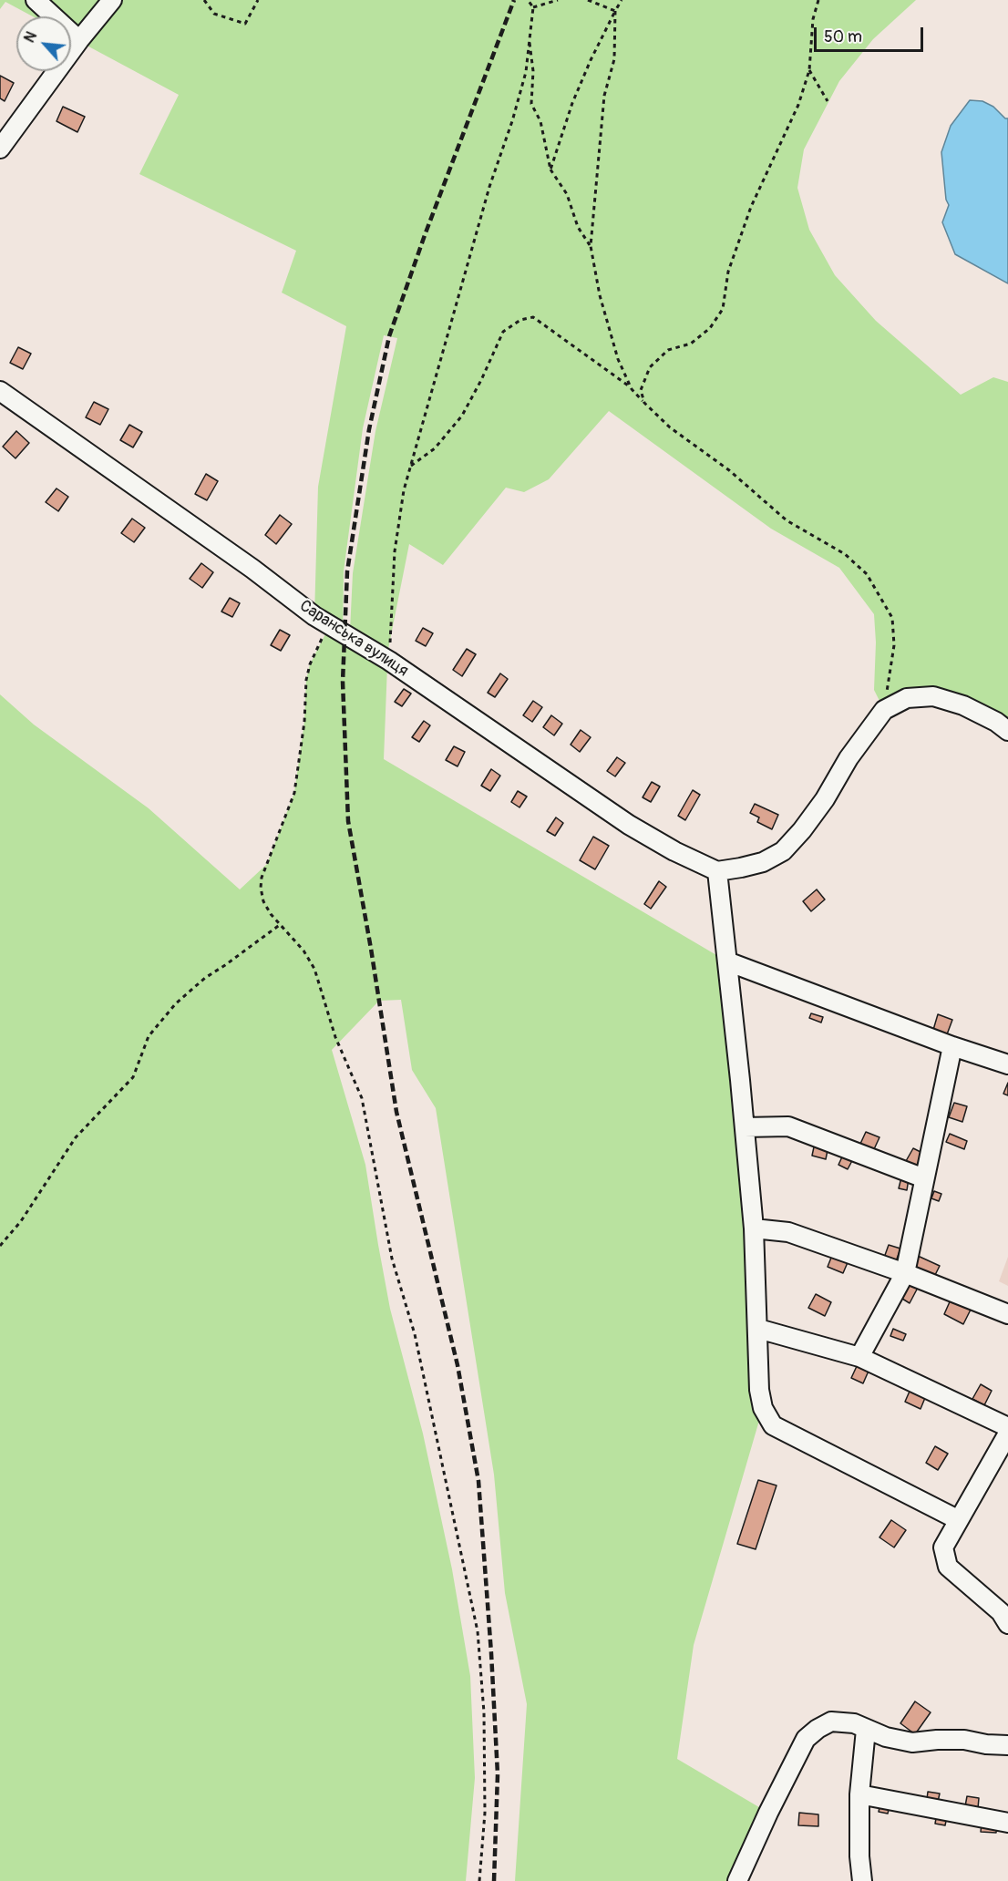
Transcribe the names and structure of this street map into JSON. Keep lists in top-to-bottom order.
{
  "streets": {
    "street": ["Саранська вулиця"]
  },
  "scale_bar": "50 m",
  "north": "top left"
}
